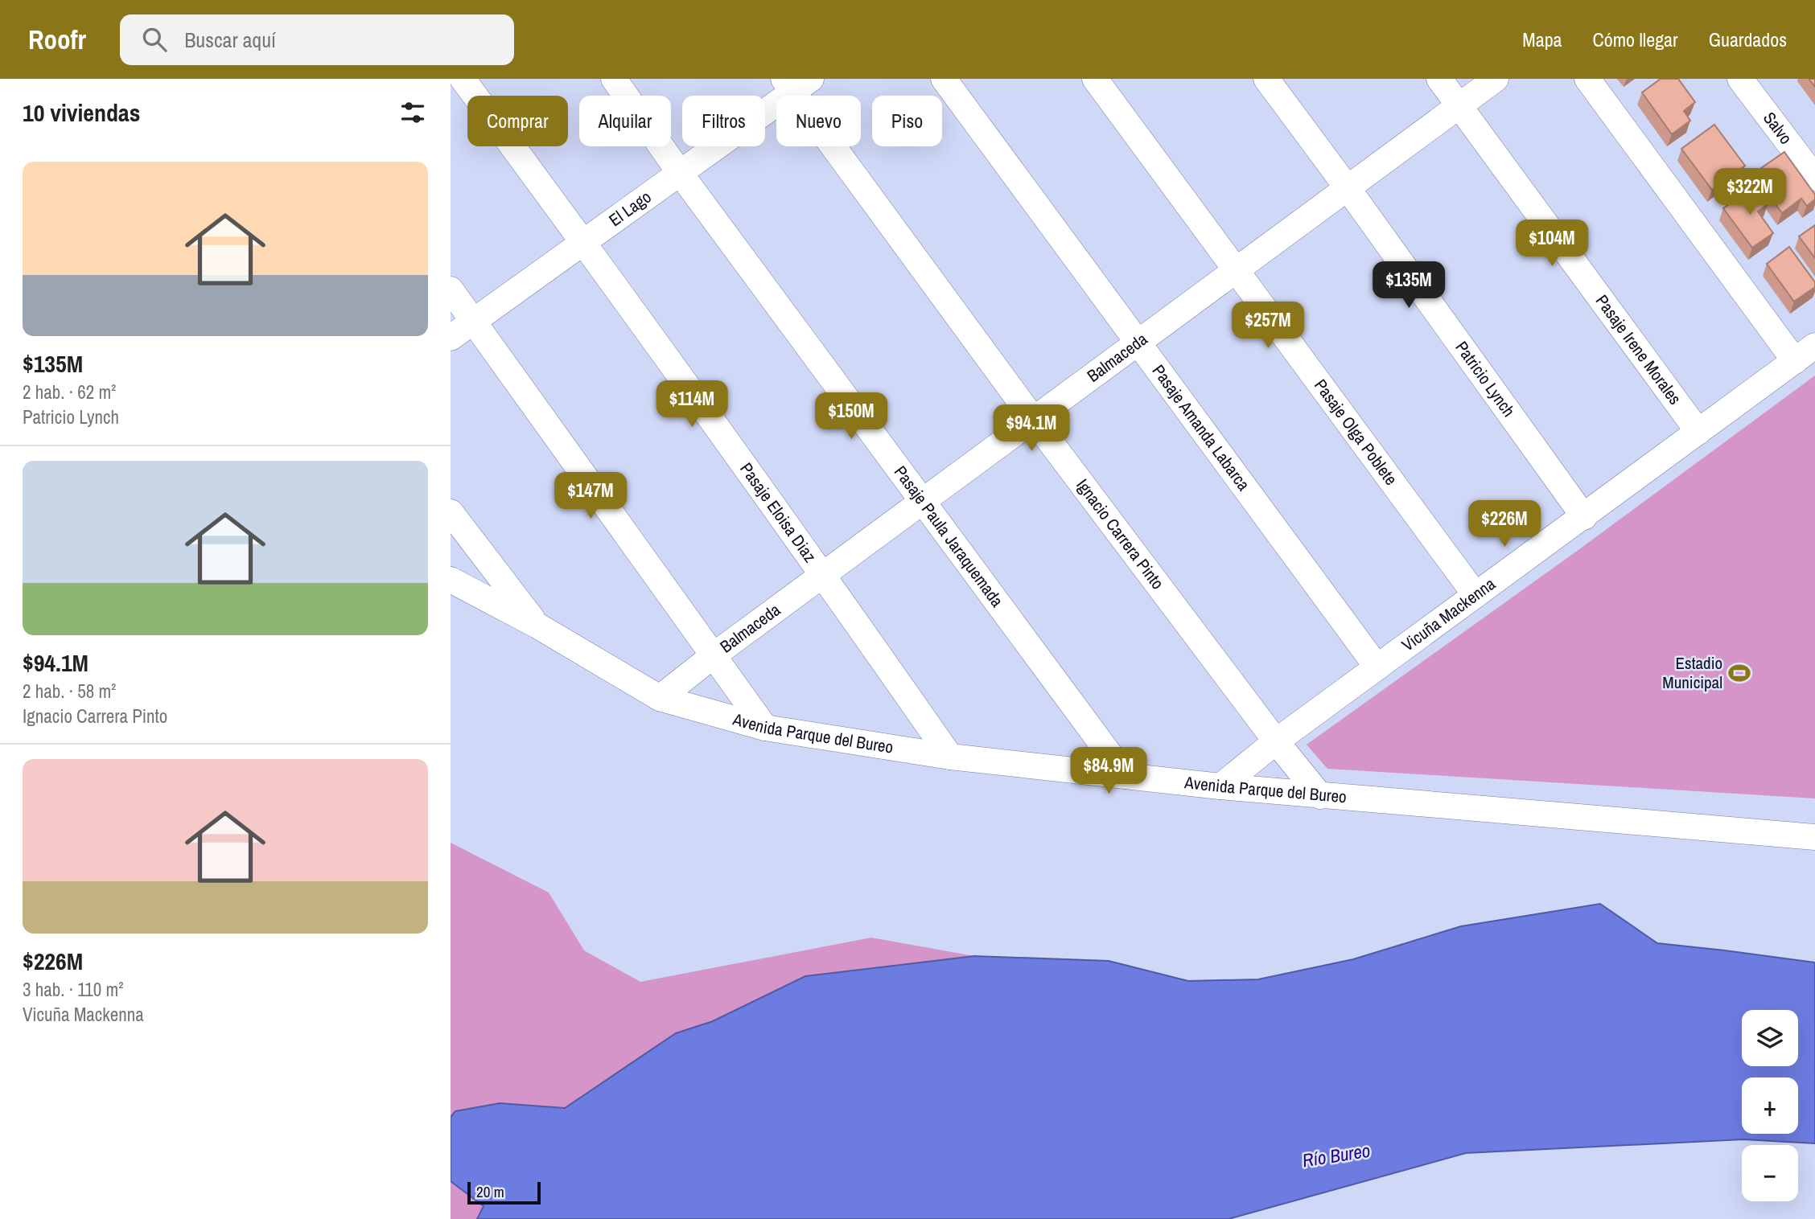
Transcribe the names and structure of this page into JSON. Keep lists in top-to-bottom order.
{
  "streets": {
    "street": [
      "Salvo",
      "El Lago",
      "Pasaje Irene Morales",
      "Balmaceda",
      "Patricio Lynch",
      "Pasaje Amanda Labarca",
      "Pasaje Olga Poblete",
      "Pasaje Eloisa Diaz",
      "Ignacio Carrera Pinto",
      "Pasaje Paula Jaraquemada",
      "Vicuña Mackenna",
      "Avenida Parque del Bureo"
    ]
  },
  "crossings": [
    ["El Lago", "Pasaje Eloisa Diaz"],
    ["El Lago", "Ignacio Carrera Pinto"],
    ["El Lago", "Pasaje Paula Jaraquemada"],
    ["Pasaje Irene Morales", "Balmaceda"],
    ["Pasaje Irene Morales", "Vicuña Mackenna"],
    ["Balmaceda", "Patricio Lynch"],
    ["Balmaceda", "Pasaje Amanda Labarca"],
    ["Balmaceda", "Pasaje Olga Poblete"],
    ["Balmaceda", "Pasaje Eloisa Diaz"],
    ["Balmaceda", "Ignacio Carrera Pinto"],
    ["Balmaceda", "Pasaje Paula Jaraquemada"],
    ["Balmaceda", "Avenida Parque del Bureo"],
    ["Patricio Lynch", "Vicuña Mackenna"],
    ["Pasaje Amanda Labarca", "Vicuña Mackenna"],
    ["Pasaje Olga Poblete", "Vicuña Mackenna"],
    ["Pasaje Eloisa Diaz", "Avenida Parque del Bureo"],
    ["Ignacio Carrera Pinto", "Vicuña Mackenna"],
    ["Ignacio Carrera Pinto", "Avenida Parque del Bureo"],
    ["Pasaje Paula Jaraquemada", "Avenida Parque del Bureo"],
    ["Vicuña Mackenna", "Avenida Parque del Bureo"]
  ],
  "water": ["Río Bureo"],
  "places": {
    "sports": ["Estadio Municipal"]
  },
  "scale_bar": "20 m",
  "page": {
    "header": "Roofr",
    "search": "Buscar aquí",
    "nav": ["Mapa", "Cómo llegar", "Guardados"],
    "heading": "10 viviendas",
    "chip": [
      "Comprar",
      "Alquilar",
      "Filtros",
      "Nuevo",
      "Piso"
    ],
    "list": [
      {
        "name": "$135M",
        "note": "2 hab. · 62 m² · Patricio Lynch"
      },
      {
        "name": "$94.1M",
        "note": "2 hab. · 58 m² · Ignacio Carrera Pinto"
      },
      {
        "name": "$226M",
        "note": "3 hab. · 110 m² · Vicuña Mackenna"
      }
    ],
    "price": [
      "$322M",
      "$104M",
      "$135M",
      "$257M",
      "$114M",
      "$150M",
      "$94.1M",
      "$147M",
      "$226M",
      "$84.9M"
    ],
    "map_buttons": ["+", "−"],
    "scale": "20 m"
  }
}
